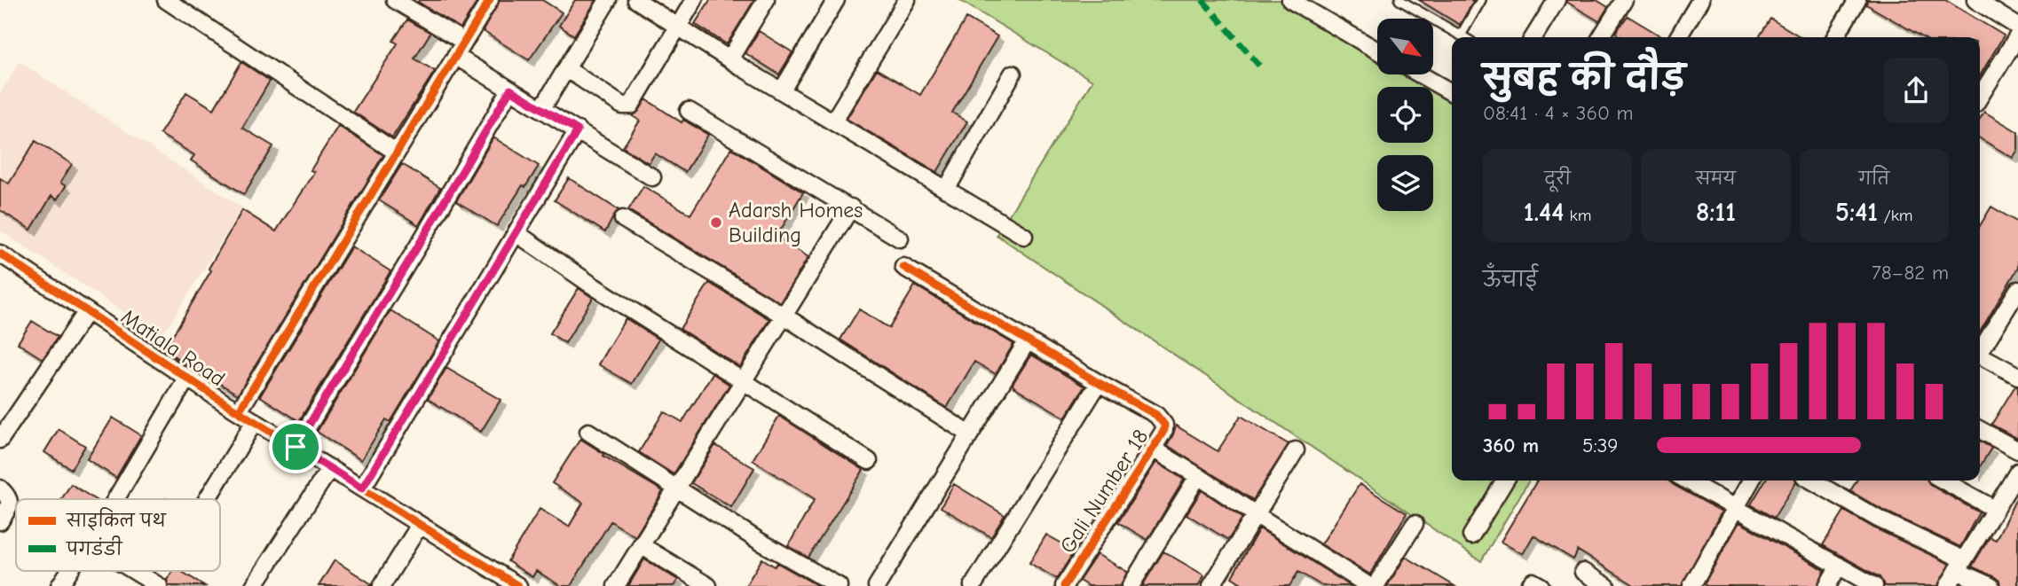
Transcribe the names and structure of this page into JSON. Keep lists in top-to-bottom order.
{
  "streets": {
    "street": ["Matiala Road", "Gali Number 18"]
  },
  "places": ["Adarsh Homes Building"],
  "legend": ["साइकिल पथ", "पगडंडी"],
  "north": "bottom right",
  "page": {
    "heading": ["सुबह की दौड़", "08:41 · 4 × 360 m"],
    "stats": [
      ["दूरी", "1.44 km"],
      ["समय", "8:11"],
      ["गति", "5:41 /km"]
    ],
    "chart": ["ऊँचाई", "78–82 m"],
    "list": [
      {
        "name": "360 m",
        "note": "5:39"
      }
    ]
  }
}
